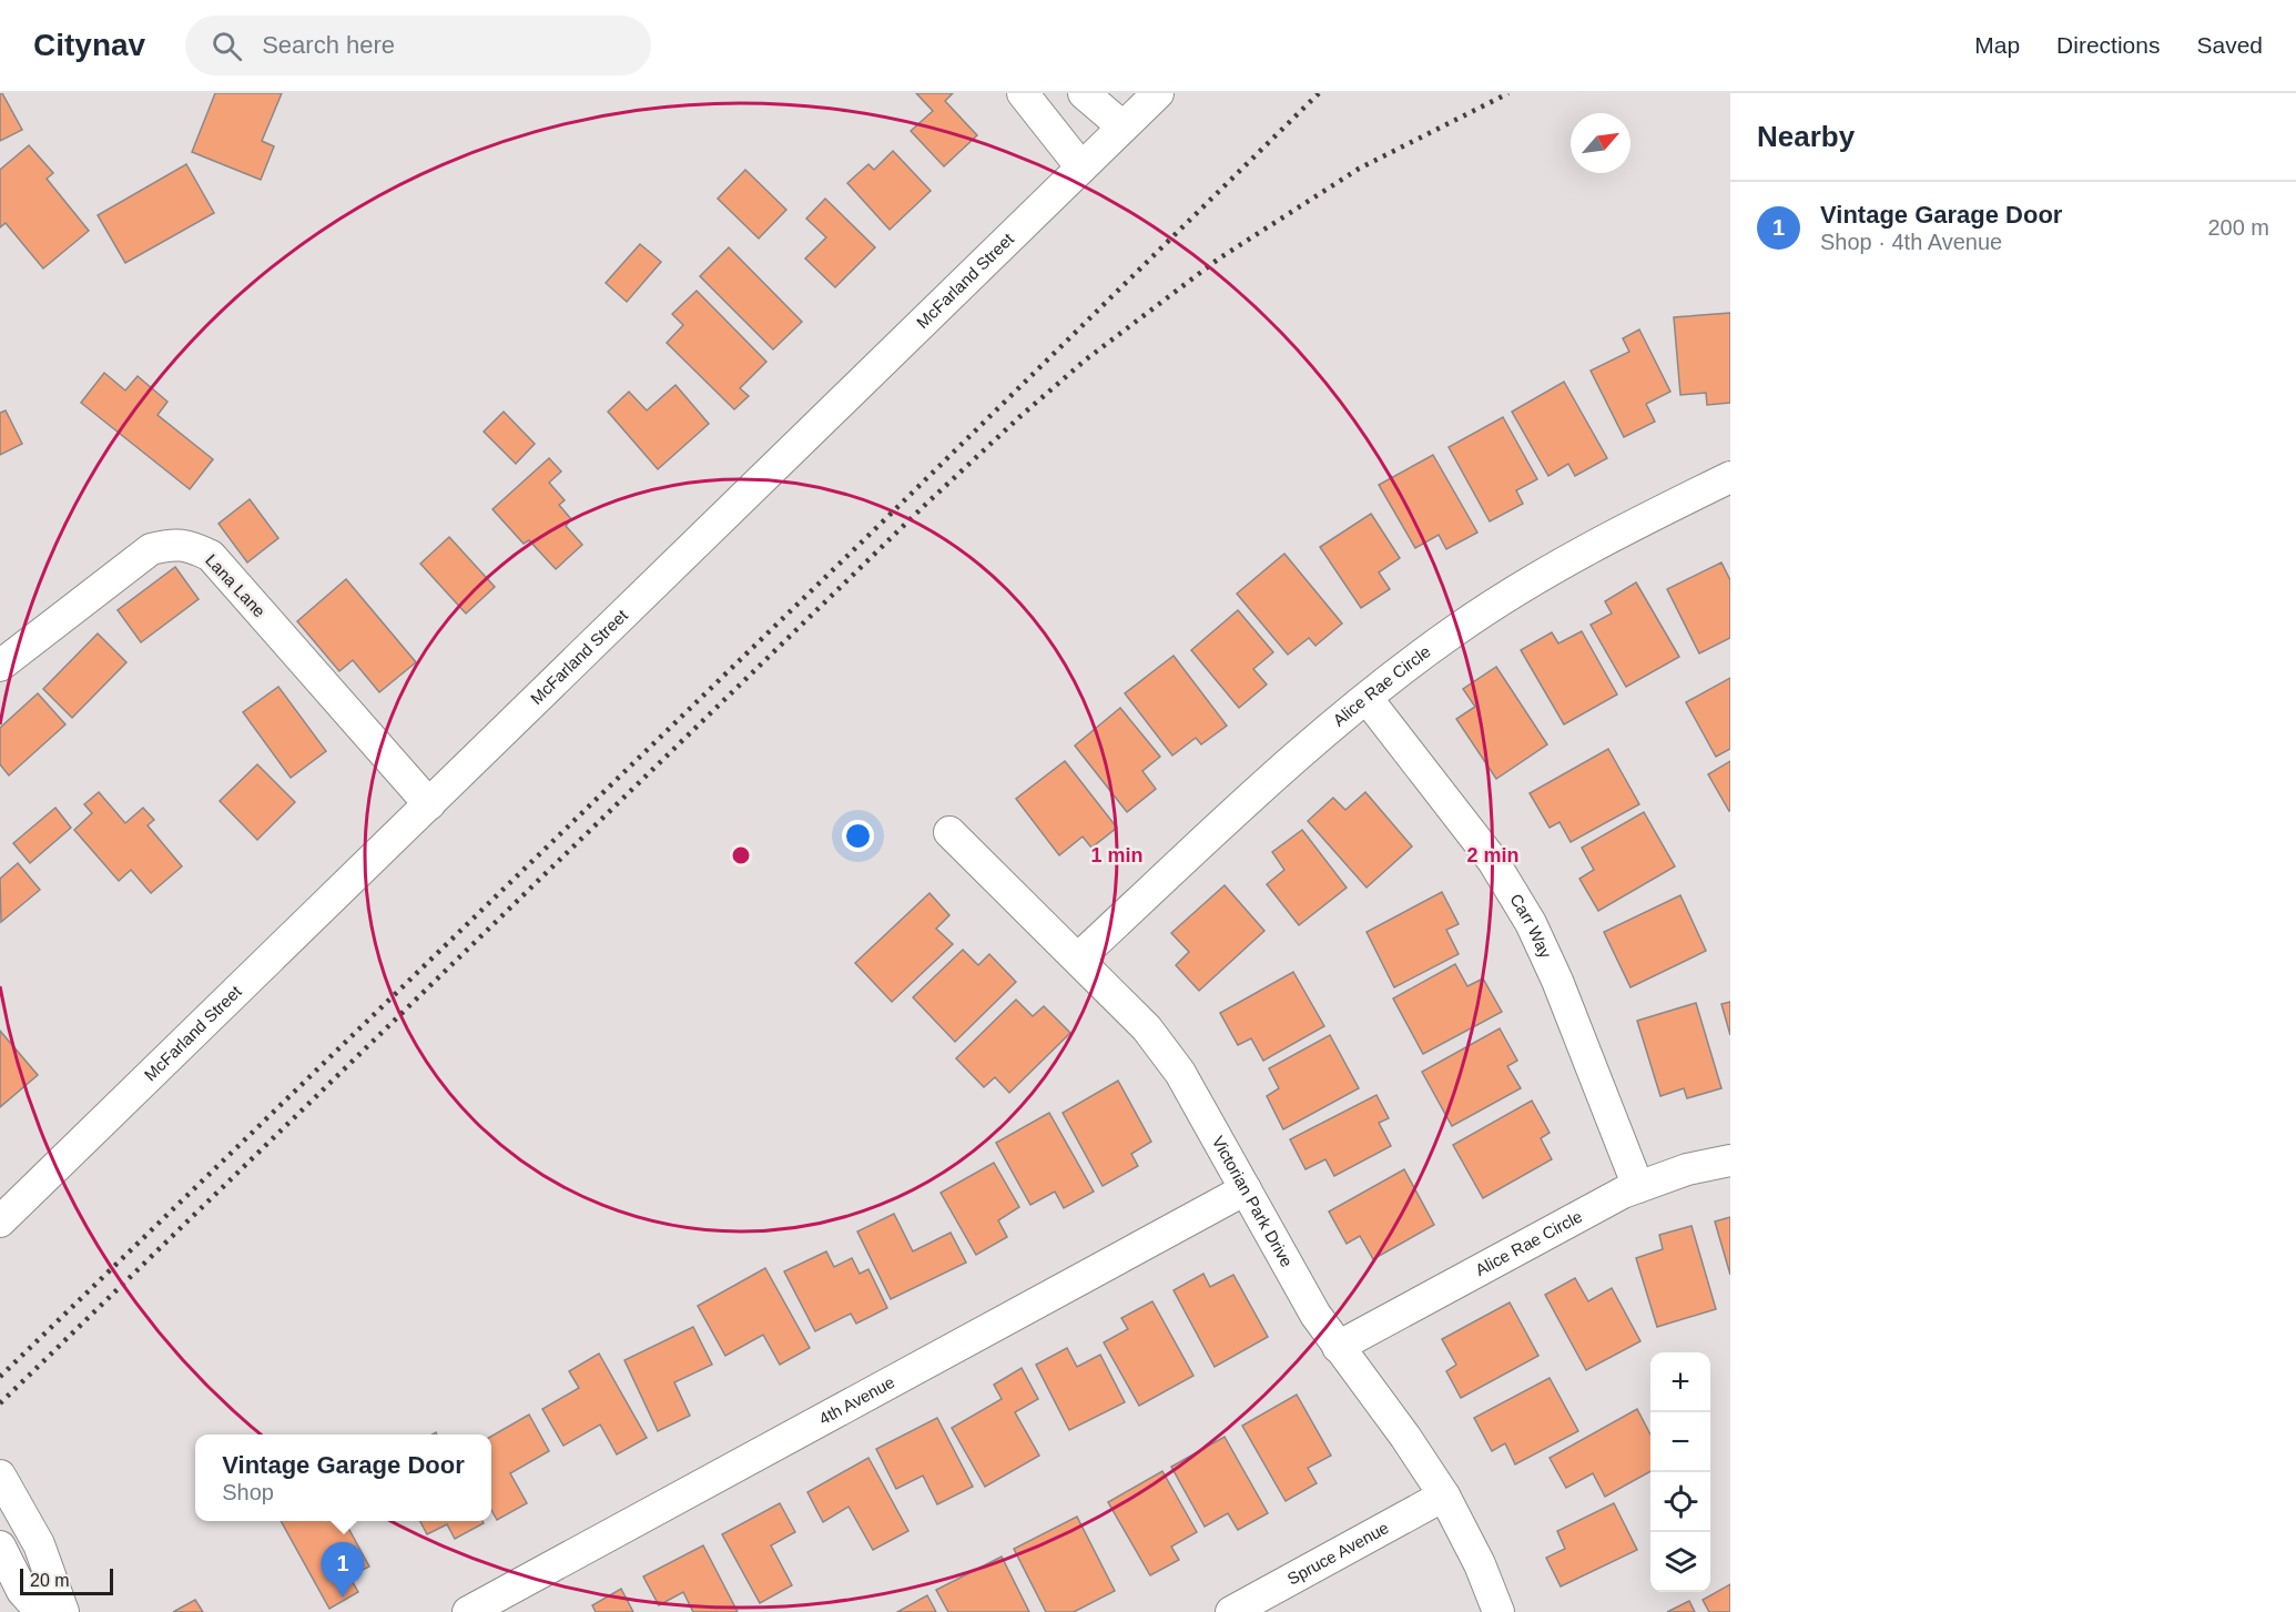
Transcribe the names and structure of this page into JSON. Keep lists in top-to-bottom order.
{
  "streets": {
    "street": [
      "McFarland Street",
      "Lana Lane",
      "Alice Rae Circle",
      "Carr Way",
      "Victorian Park Drive",
      "4th Avenue",
      "Spruce Avenue"
    ]
  },
  "crossings": [
    ["McFarland Street", "Lana Lane"],
    ["Alice Rae Circle", "Carr Way"],
    ["Alice Rae Circle", "Victorian Park Drive"],
    ["Victorian Park Drive", "4th Avenue"],
    ["Victorian Park Drive", "Spruce Avenue"]
  ],
  "scale_bar": "20 m",
  "north": "top right",
  "page": {
    "header": "Citynav",
    "search": "Search here",
    "nav": ["Map", "Directions", "Saved"],
    "heading": "Nearby",
    "list": [
      {
        "mark": "1",
        "name": "Vintage Garage Door",
        "note": "Shop · 4th Avenue",
        "value": "200 m"
      }
    ],
    "map_buttons": ["+", "−"],
    "popup": ["Vintage Garage Door", "Shop"],
    "pins": "1",
    "scale": "20 m"
  },
  "rings": ["1 min", "2 min"]
}
